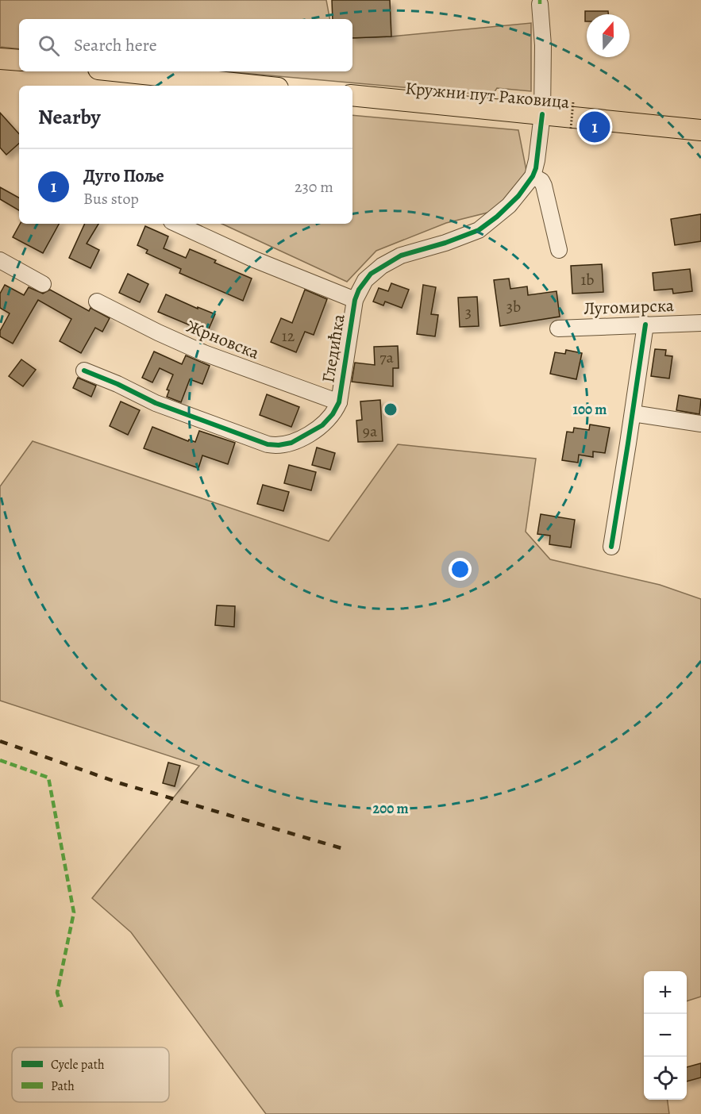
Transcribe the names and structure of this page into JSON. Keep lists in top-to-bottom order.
{
  "streets": {
    "main road": ["Кружни пут Раковица"],
    "street": ["Лугомирска", "Жрновска", "Гледићка"]
  },
  "crossings": [
    ["Кружни пут Раковица", "Гледићка"],
    ["Жрновска", "Гледићка"]
  ],
  "house_numbers": [
    "1b",
    "3b",
    "3",
    "12",
    "7a",
    "9a"
  ],
  "legend": ["Cycle path", "Path"],
  "north": "top",
  "page": {
    "search": "Search here",
    "heading": "Nearby",
    "pins": "1",
    "list": [
      {
        "mark": "1",
        "name": "Дуго Поље",
        "note": "Bus stop",
        "value": "230 m"
      }
    ],
    "map_buttons": ["+", "−"]
  },
  "rings": ["100 m", "200 m"]
}
